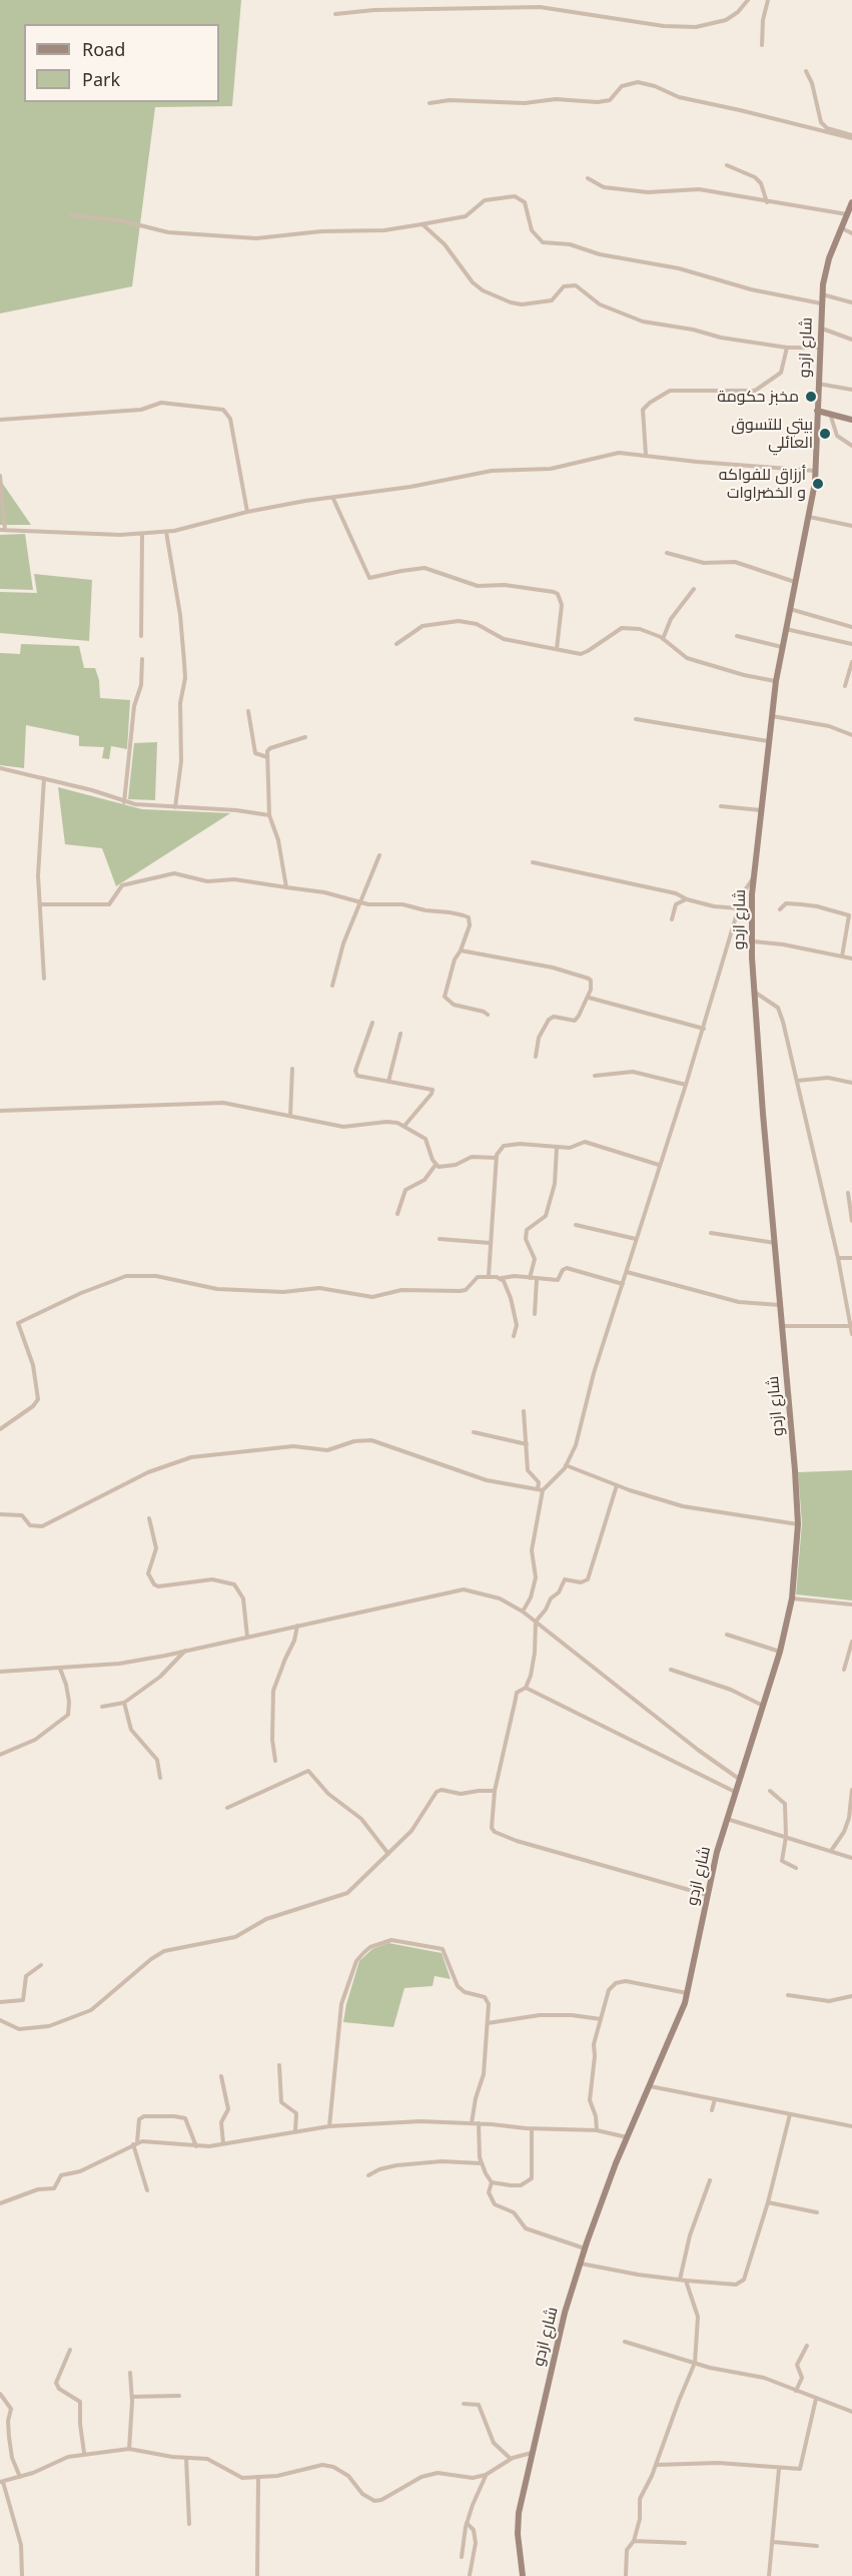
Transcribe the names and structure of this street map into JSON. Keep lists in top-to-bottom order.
{
  "streets": {
    "street": ["شارع ازدو"]
  },
  "places": ["مخبز حكومة", "بيتي للتسوق العائلي", "أرزاق للفواكه و الخضراوات"],
  "legend": ["Road", "Park"]
}
